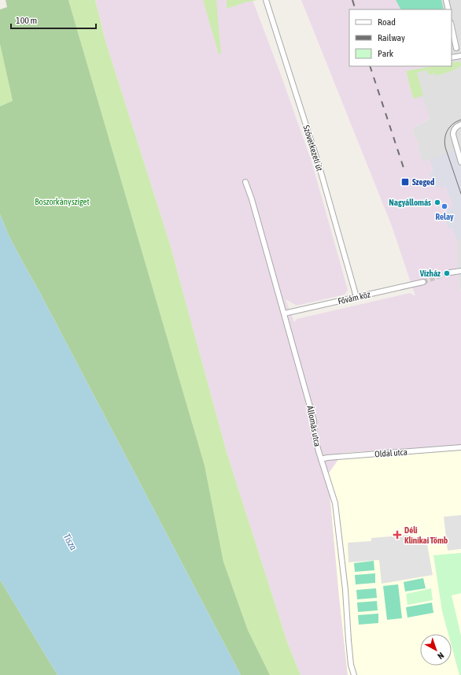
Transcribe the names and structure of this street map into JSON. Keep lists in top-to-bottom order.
{
  "streets": {
    "street": [
      "Szövetkezeti út",
      "Fővám köz",
      "Állomás utca",
      "Oldal utca"
    ]
  },
  "crossings": [
    ["Szövetkezeti út", "Fővám köz"],
    ["Fővám köz", "Állomás utca"],
    ["Állomás utca", "Oldal utca"]
  ],
  "water": ["Tisza"],
  "parks": ["Boszorkánysziget"],
  "places": {
    "transit": ["Szeged"],
    "other": ["Nagyállomás", "Relay", "Vízház"],
    "health": ["Déli Klinikai Tömb"]
  },
  "legend": ["Road", "Railway", "Park"],
  "scale_bar": "100 m",
  "north": "bottom right"
}
